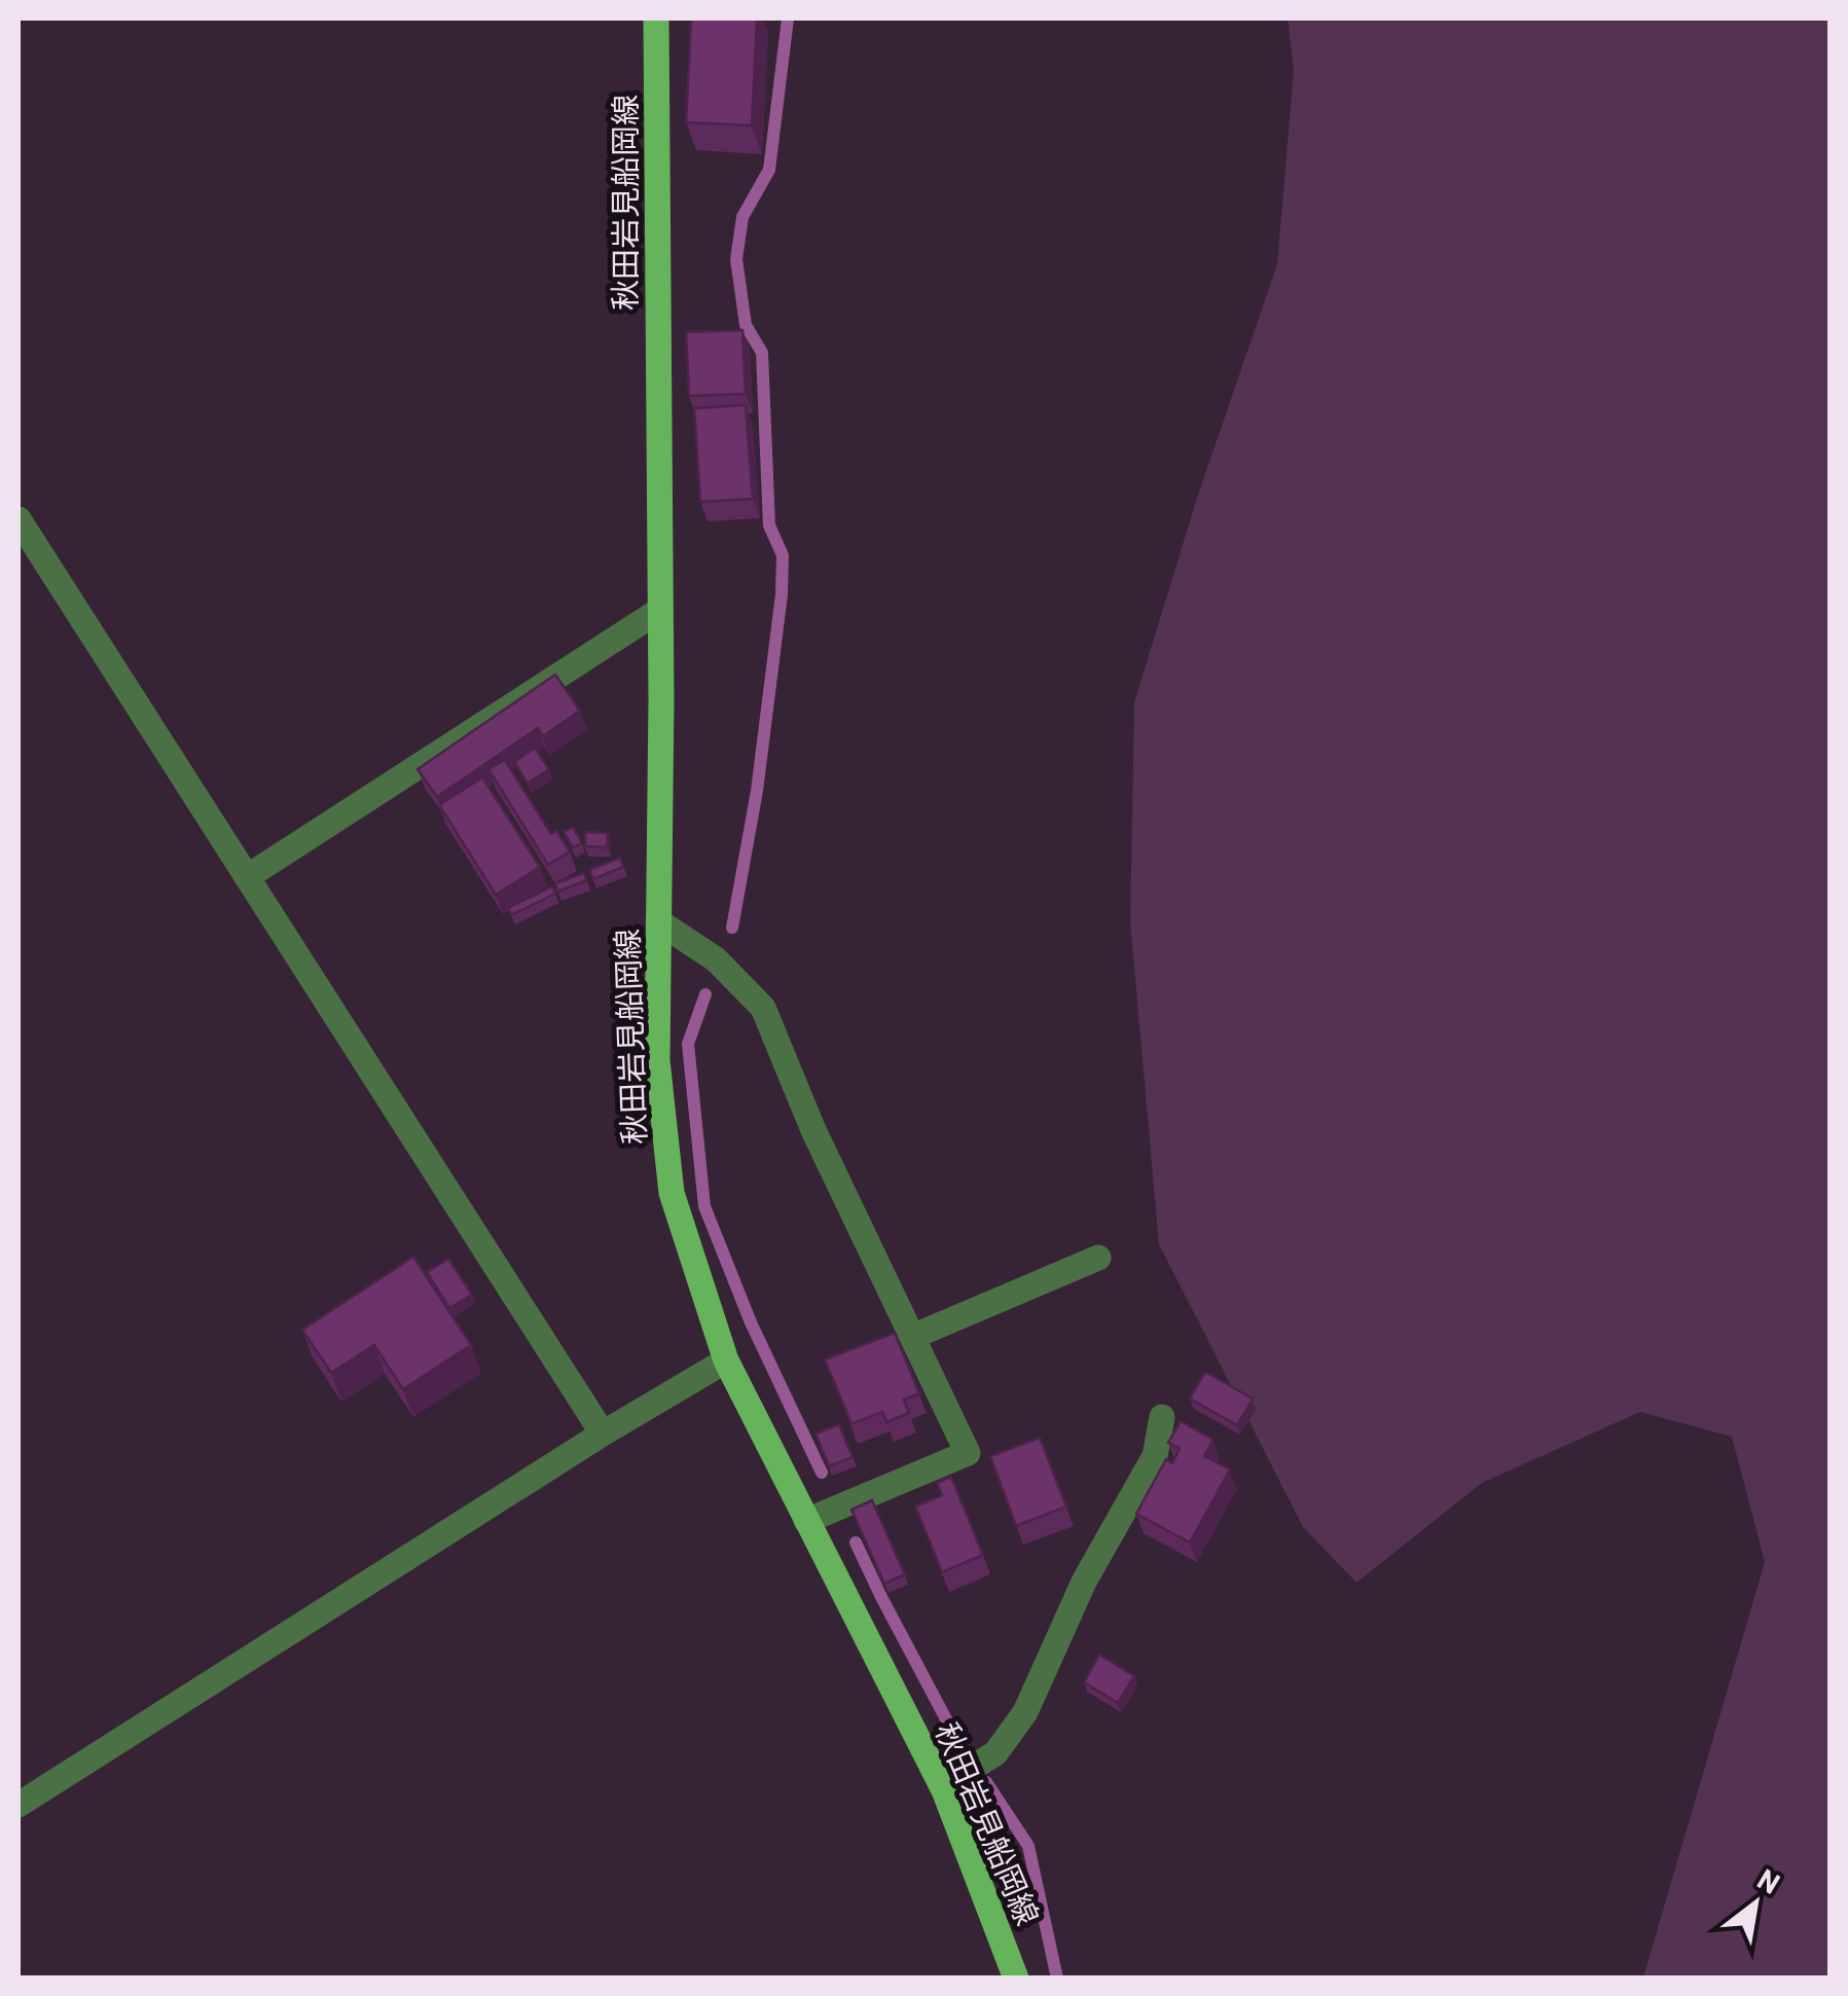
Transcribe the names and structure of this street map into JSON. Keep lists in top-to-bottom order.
{
  "streets": {
    "main road": ["秋田岩見船岡線"]
  },
  "north": "top right"
}
